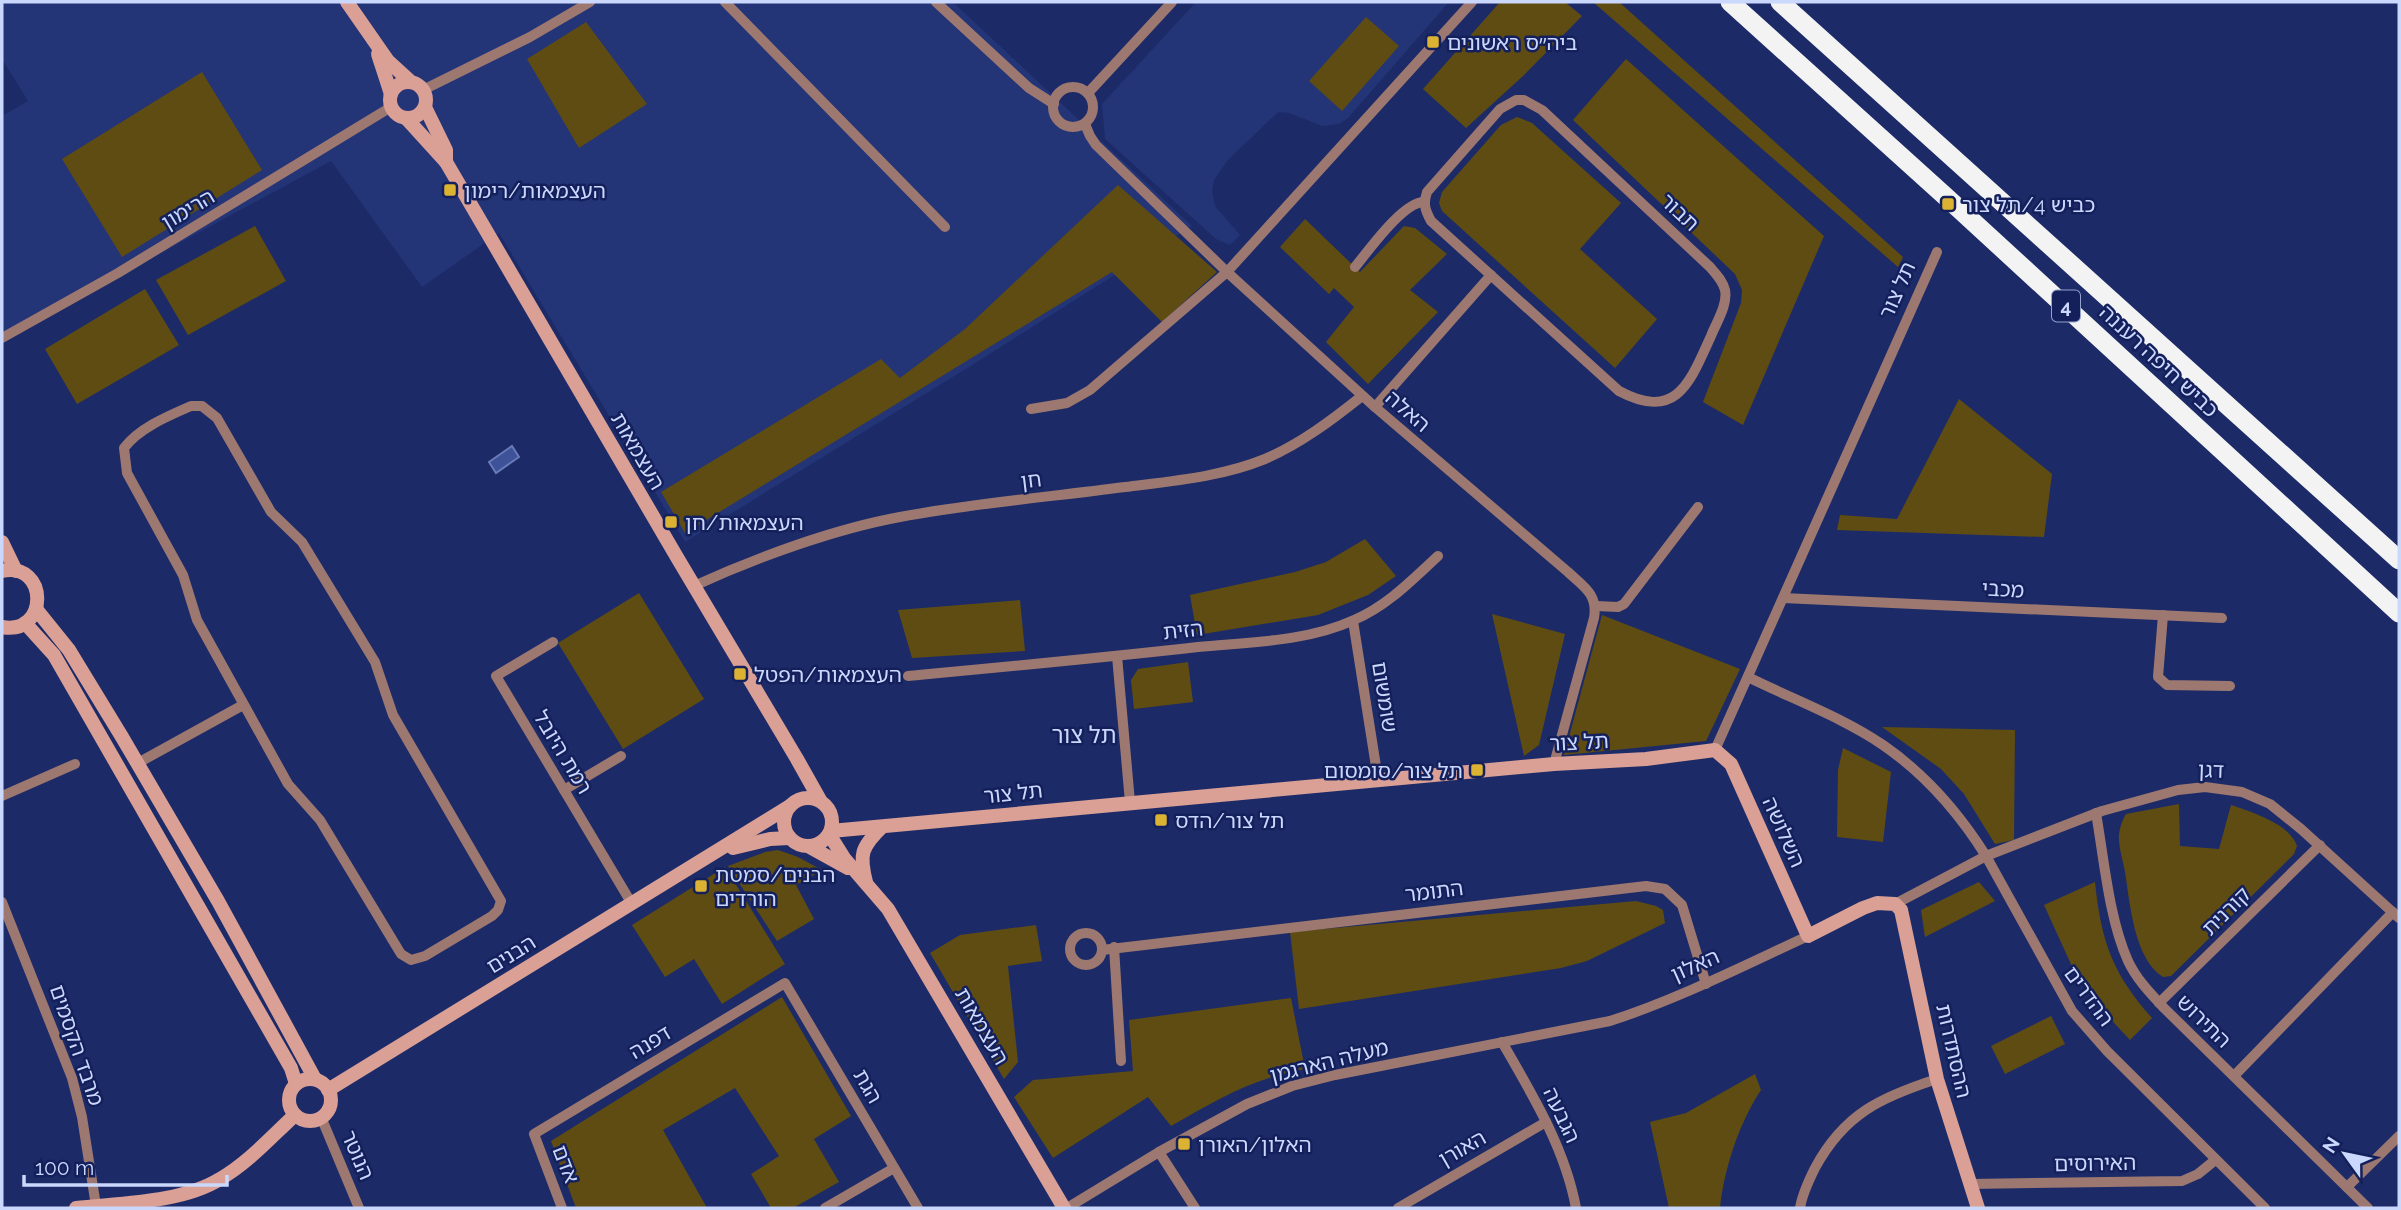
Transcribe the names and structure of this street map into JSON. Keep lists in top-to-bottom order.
{
  "streets": {
    "highway": ["4", "כביש חיפה רעננה"],
    "street": [
      "הרימון",
      "תבור",
      "תל צור",
      "האלה",
      "העצמאות",
      "חן",
      "מכבי",
      "הזית",
      "שומשום",
      "רמת היובל",
      "דגן",
      "השלושה",
      "התומר",
      "קורנית",
      "הבנים",
      "האלון",
      "ההדרים",
      "התירוש",
      "דפנה",
      "מרבד הקסמים",
      "ההסתדרות",
      "מעלה הארגמן",
      "הגת",
      "הגבעה",
      "האורן",
      "הנוטר",
      "האירוסים",
      "אדם"
    ]
  },
  "crossings": [
    ["הרימון", "העצמאות"],
    ["תל צור", "העצמאות"],
    ["תל צור", "מכבי"],
    ["תל צור", "שומשום"],
    ["תל צור", "השלושה"],
    ["תל צור", "הבנים"],
    ["תל צור", "ההדרים"],
    ["האלה", "חן"],
    ["העצמאות", "חן"],
    ["העצמאות", "הבנים"],
    ["העצמאות", "מעלה הארגמן"],
    ["הזית", "שומשום"],
    ["רמת היובל", "הבנים"],
    ["דגן", "קורנית"],
    ["דגן", "ההדרים"],
    ["דגן", "התירוש"],
    ["השלושה", "האלון"],
    ["התומר", "האלון"],
    ["קורנית", "התירוש"],
    ["הבנים", "הנוטר"],
    ["האלון", "ההסתדרות"],
    ["האלון", "מעלה הארגמן"],
    ["האלון", "הגבעה"],
    ["ההדרים", "האירוסים"],
    ["דפנה", "הגת"],
    ["דפנה", "אדם"],
    ["ההסתדרות", "האירוסים"],
    ["מעלה הארגמן", "הגבעה"],
    ["הגבעה", "האורן"]
  ],
  "districts": ["תל צור"],
  "places": {
    "transit": [
      "ביה״ס ראשונים",
      "העצמאות/רימון",
      "כביש 4/תל צור",
      "העצמאות/חן",
      "העצמאות/הפטל",
      "תל צור/סומסום",
      "תל צור/הדס",
      "הבנים/סמטת הורדים",
      "האלון/האורן"
    ]
  },
  "scale_bar": "100 m",
  "north": "top left"
}
